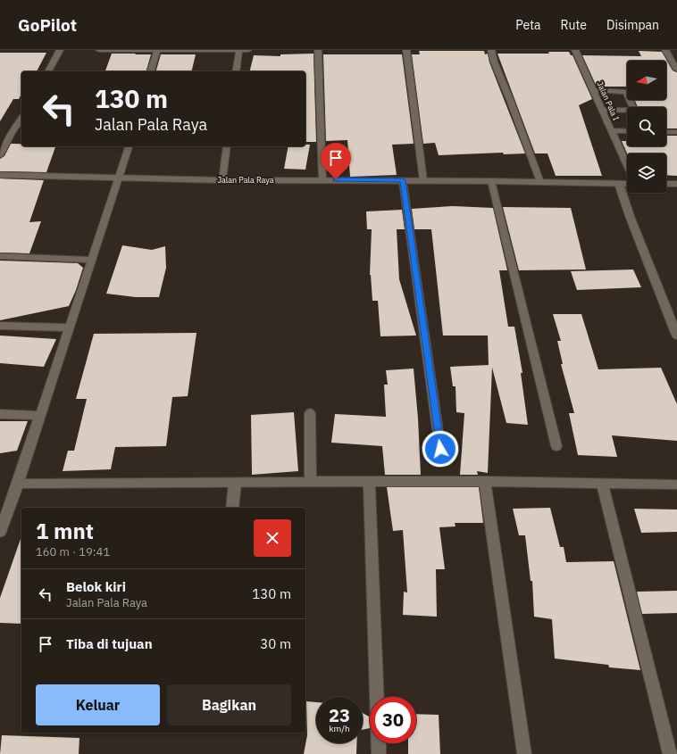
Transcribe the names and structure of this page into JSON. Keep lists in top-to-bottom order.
{
  "streets": {
    "street": ["Jalan Pala I", "Jalan Pala Raya"]
  },
  "north": "left",
  "page": {
    "header": "GoPilot",
    "nav": ["Peta", "Rute", "Disimpan"],
    "turn": ["130 m", "Jalan Pala Raya"],
    "heading": ["1 mnt", "160 m · 19:41"],
    "list": [
      {
        "name": "Belok kiri",
        "note": "Jalan Pala Raya",
        "value": "130 m"
      },
      {
        "name": "Tiba di tujuan",
        "value": "30 m"
      }
    ],
    "buttons": ["Keluar", "Bagikan"],
    "speed": "23 km/h",
    "limit": "30"
  }
}
